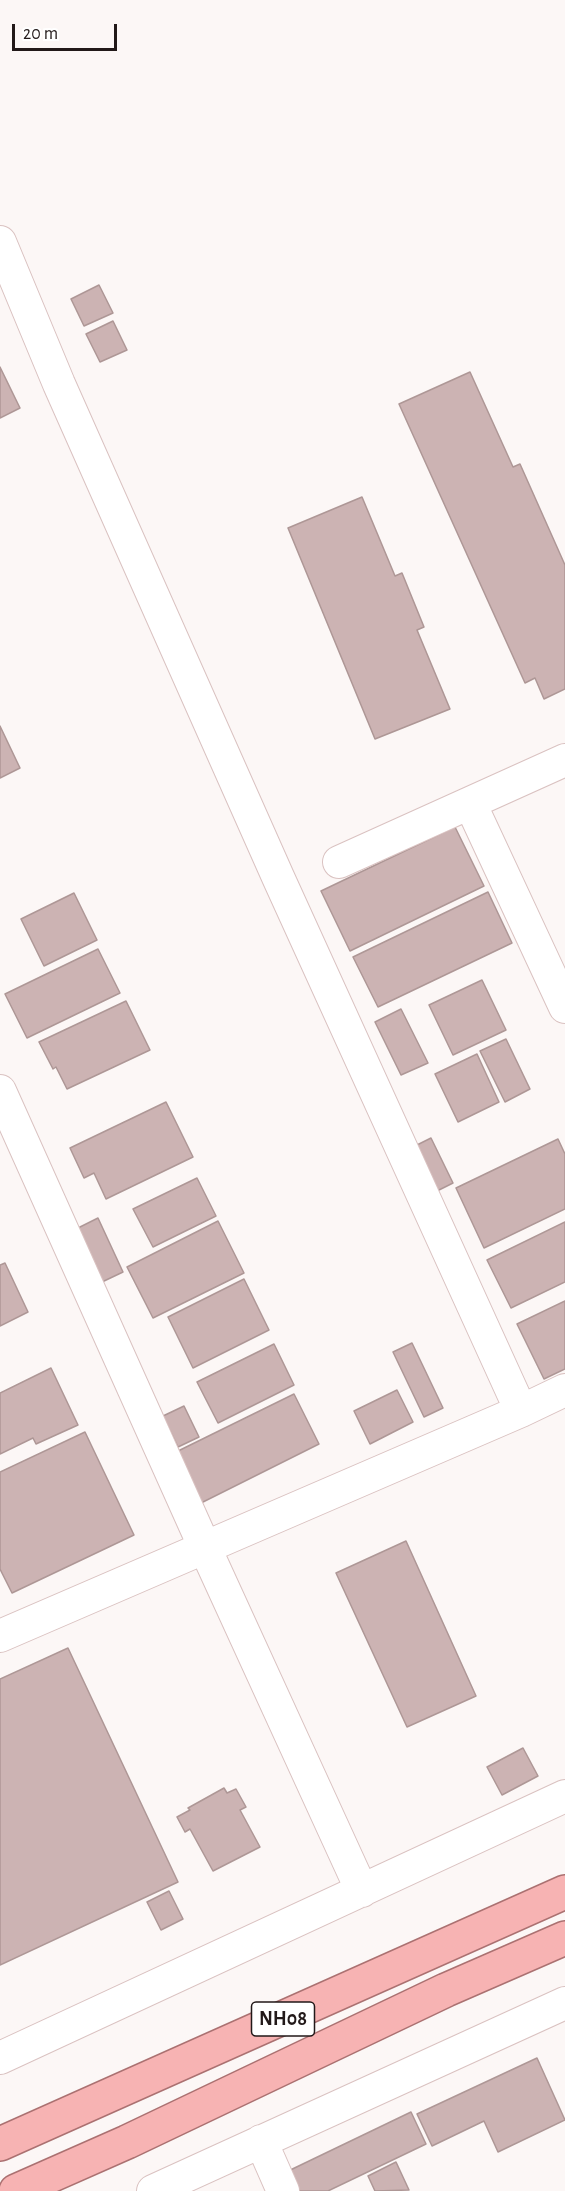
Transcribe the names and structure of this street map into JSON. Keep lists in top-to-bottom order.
{
  "streets": {
    "highway": ["NH08"]
  },
  "scale_bar": "20 m"
}
